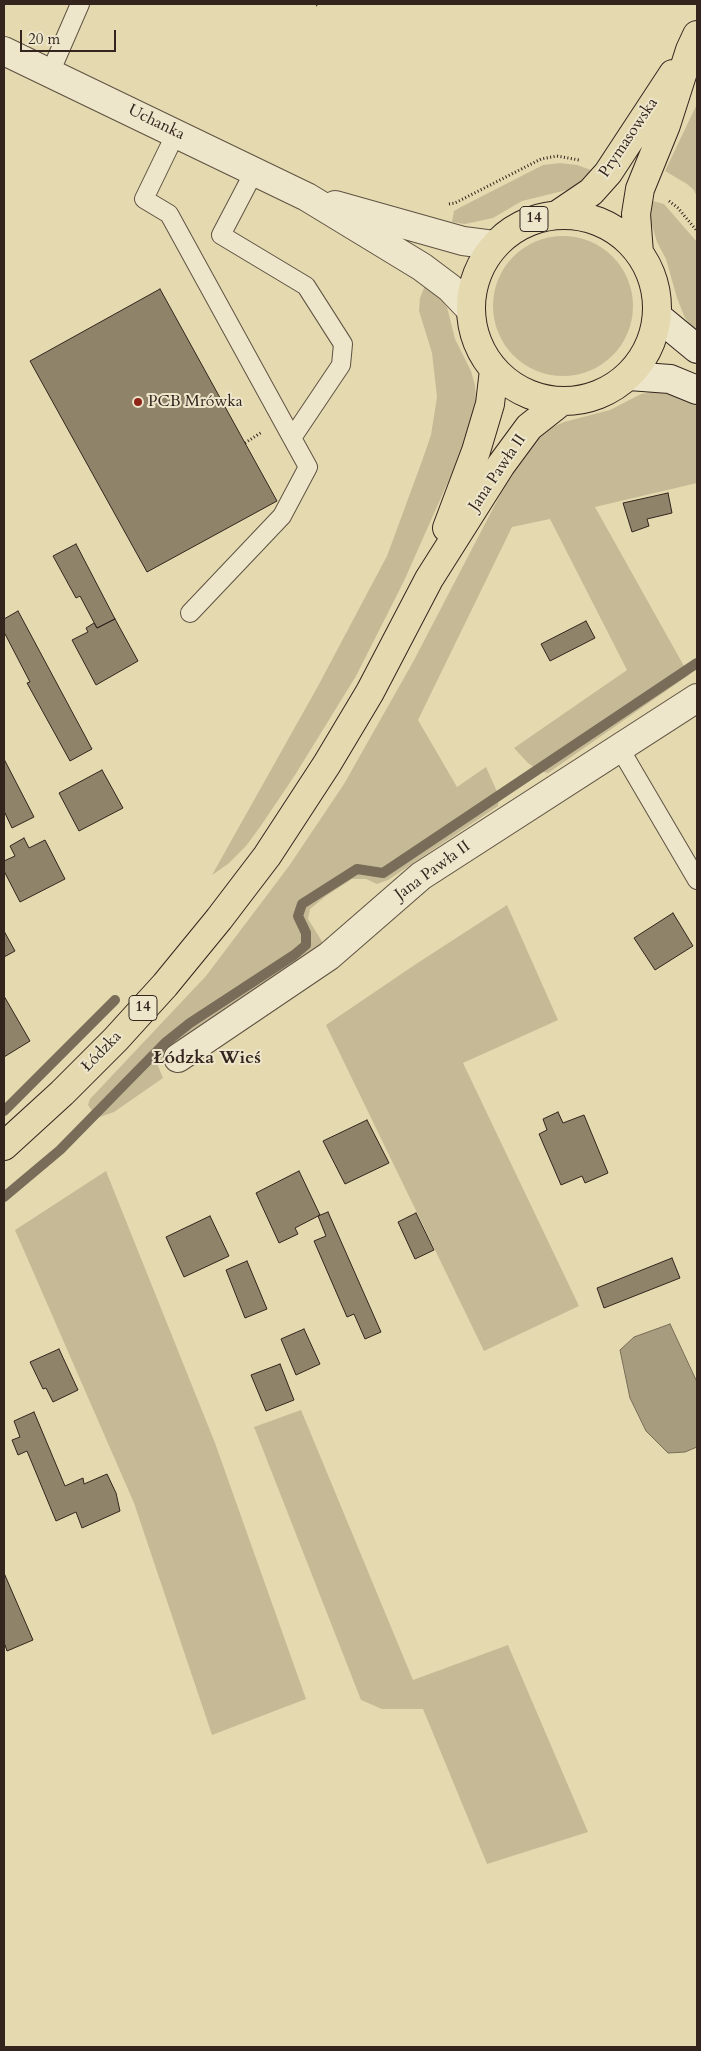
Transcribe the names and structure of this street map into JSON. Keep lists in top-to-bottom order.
{
  "streets": {
    "main road": [
      "Prymasowska",
      "14",
      "Jana Pawła II",
      "Łódzka"
    ],
    "street": ["Uchanka"]
  },
  "crossings": [
    ["Uchanka", "14"],
    ["Prymasowska", "14"],
    ["14", "Jana Pawła II"],
    ["Jana Pawła II", "Łódzka"]
  ],
  "districts": ["Łódzka Wieś"],
  "places": ["PCB Mrówka"],
  "scale_bar": "20 m"
}
